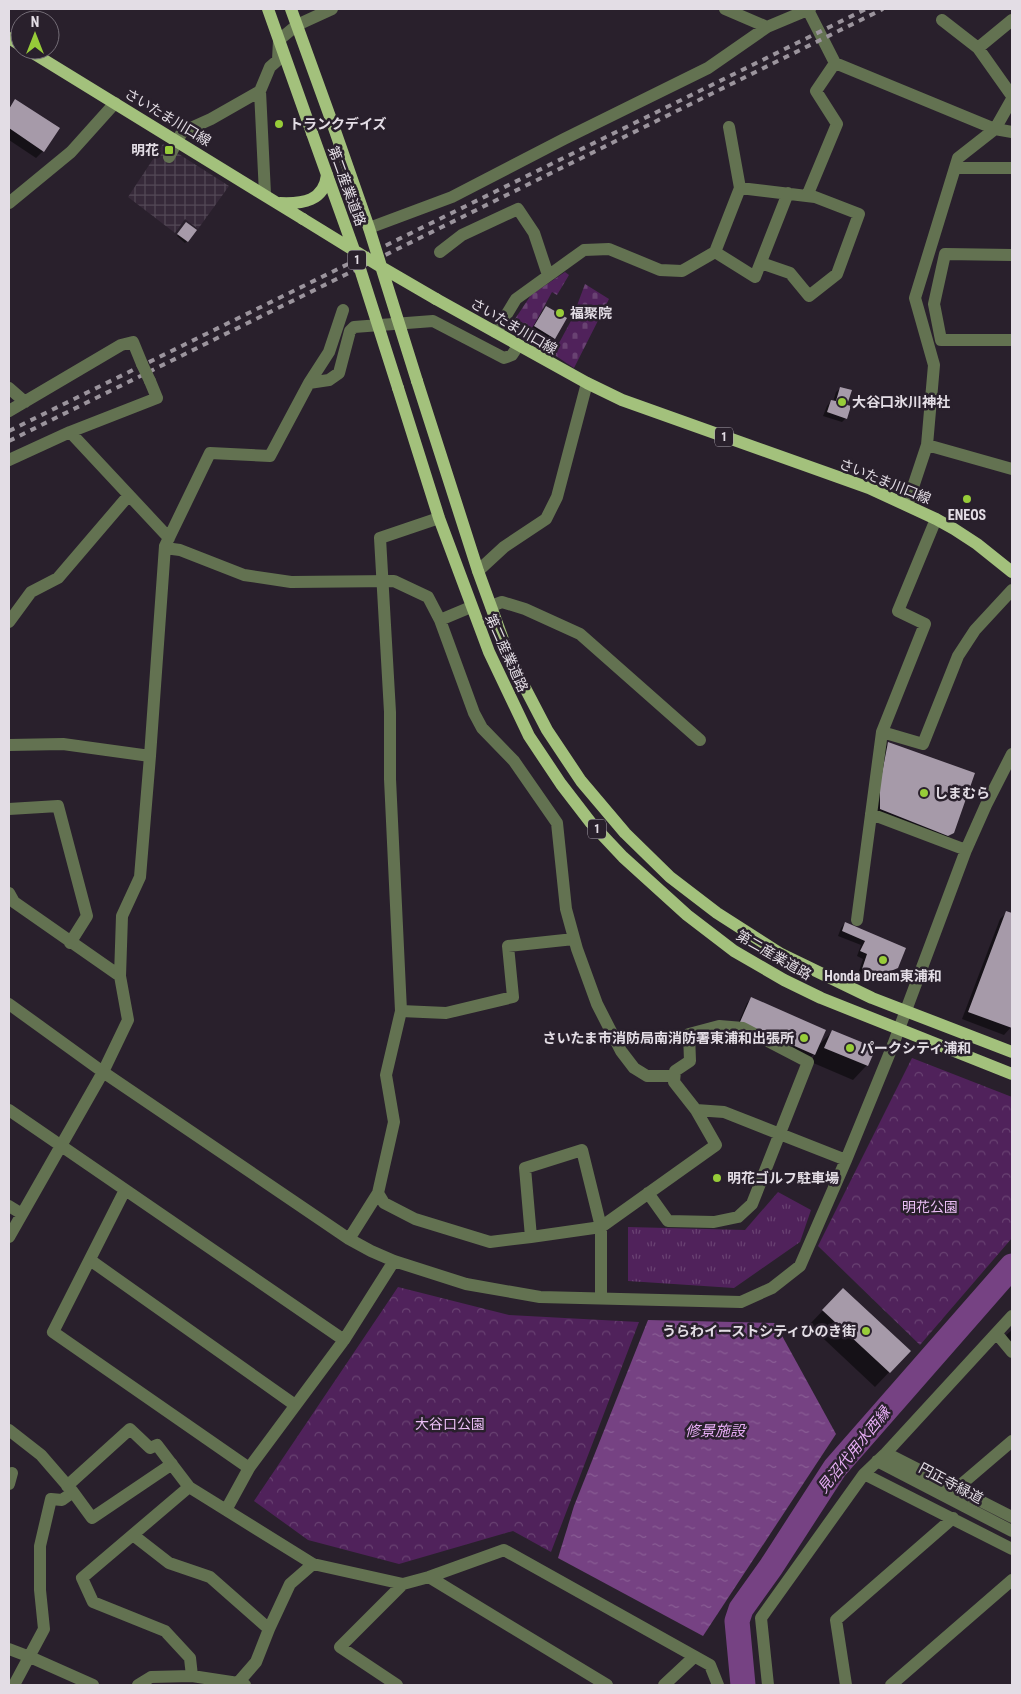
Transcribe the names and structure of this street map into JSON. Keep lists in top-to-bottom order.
{
  "streets": {
    "main road": ["さいたま川口線", "第二産業道路", "1"],
    "street": ["円正寺緑道"]
  },
  "crossings": [
    ["さいたま川口線", "第二産業道路"]
  ],
  "water": ["修景施設", "見沼代用水西縁"],
  "parks": ["明花公園", "大谷口公園"],
  "places": {
    "other": [
      "トランクデイズ",
      "福聚院",
      "大谷口氷川神社",
      "ENEOS",
      "しまむら",
      "Honda Dream東浦和",
      "さいたま市消防局南消防署東浦和出張所",
      "パークシティ浦和",
      "明花ゴルフ駐車場",
      "うらわイーストシティひのき街"
    ],
    "transit": ["明花"]
  },
  "north": "top"
}
